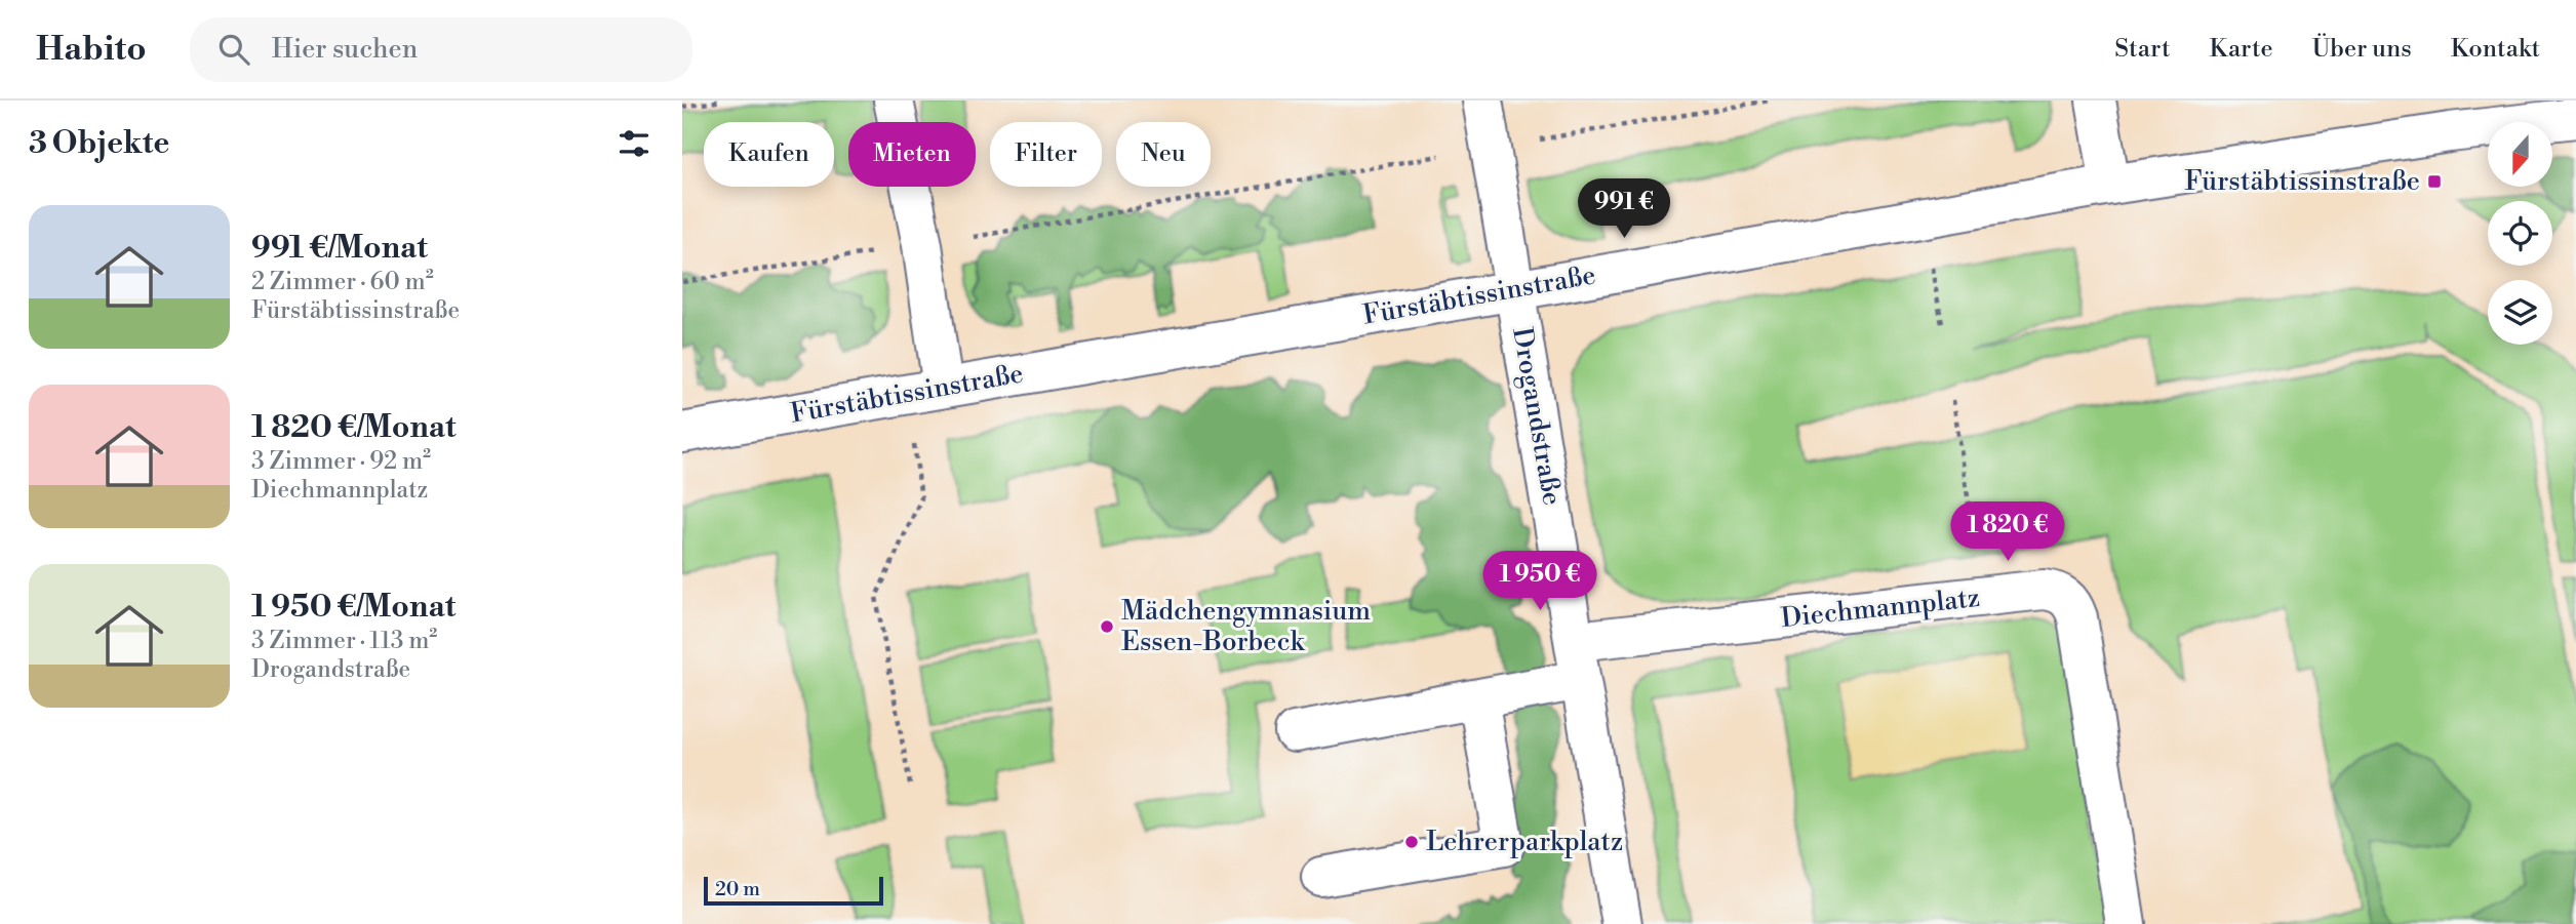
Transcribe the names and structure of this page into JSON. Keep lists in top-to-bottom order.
{
  "streets": {
    "street": ["Fürstäbtissinstraße", "Drogandstraße", "Diechmannplatz"]
  },
  "crossings": [
    ["Fürstäbtissinstraße", "Drogandstraße"],
    ["Drogandstraße", "Diechmannplatz"]
  ],
  "places": {
    "transit": ["Fürstäbtissinstraße"],
    "other": ["Mädchengymnasium Essen-Borbeck", "Lehrerparkplatz"]
  },
  "scale_bar": "20 m",
  "north": "bottom",
  "page": {
    "header": "Habito",
    "search": "Hier suchen",
    "nav": [
      "Start",
      "Karte",
      "Über uns",
      "Kontakt"
    ],
    "heading": "3 Objekte",
    "chip": [
      "Kaufen",
      "Mieten",
      "Filter",
      "Neu"
    ],
    "price": ["991 €", "1 820 €", "1 950 €"],
    "list": [
      {
        "name": "991 €/Monat",
        "note": "2 Zimmer · 60 m² · Fürstäbtissinstraße"
      },
      {
        "name": "1 820 €/Monat",
        "note": "3 Zimmer · 92 m² · Diechmannplatz"
      },
      {
        "name": "1 950 €/Monat",
        "note": "3 Zimmer · 113 m² · Drogandstraße"
      }
    ],
    "scale": "20 m"
  }
}
